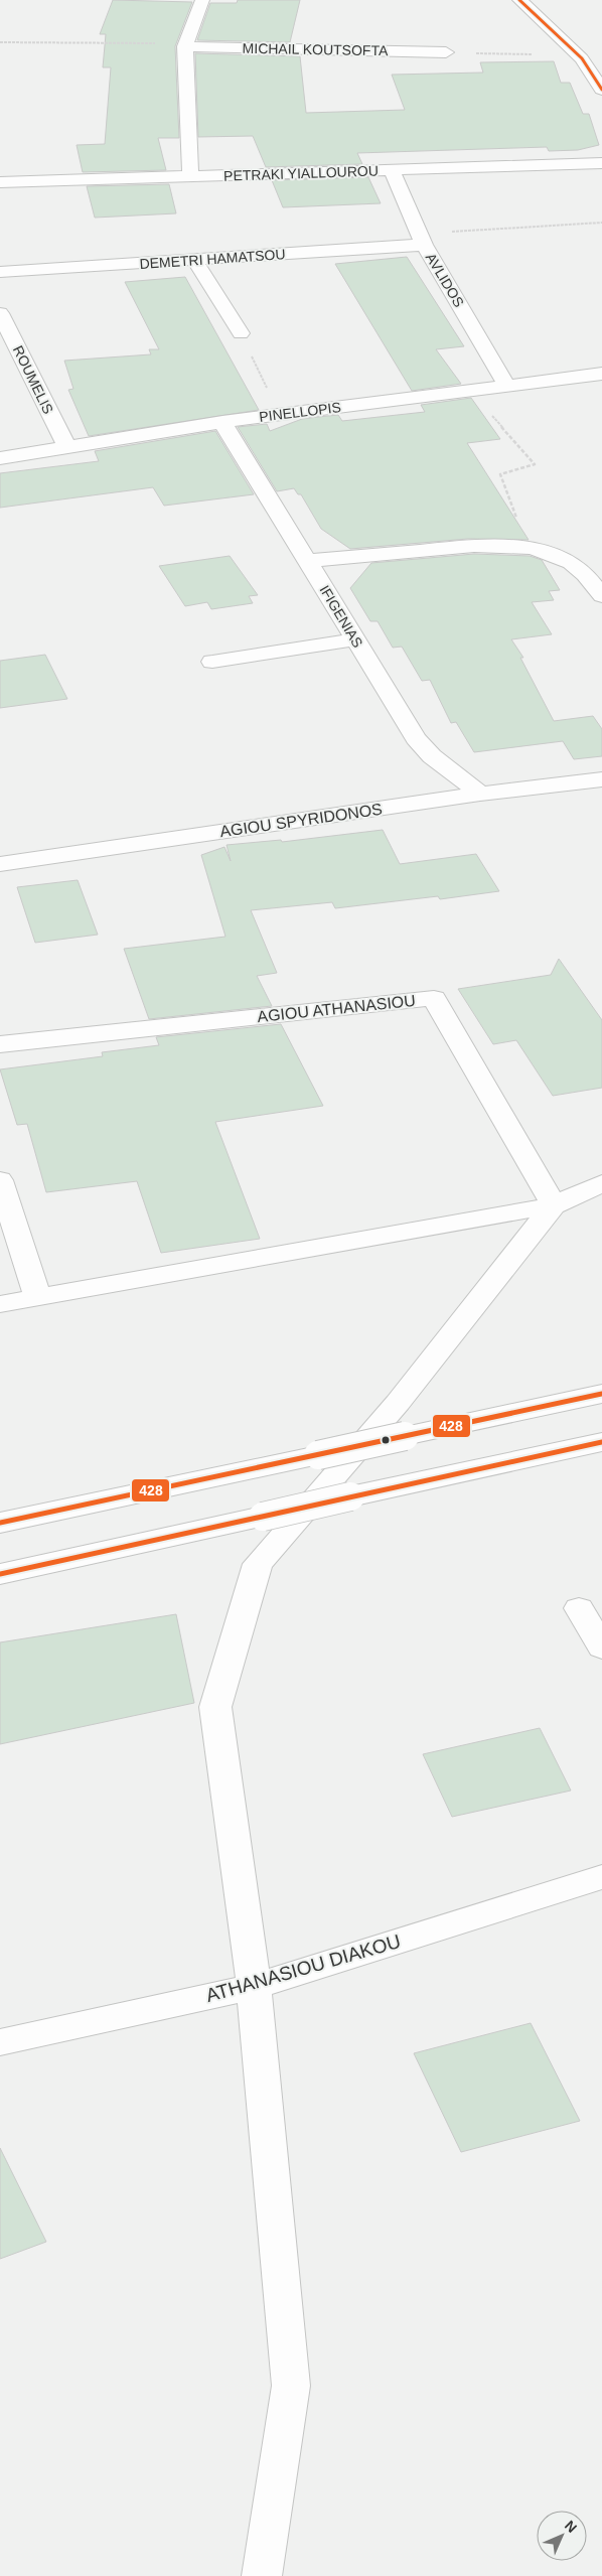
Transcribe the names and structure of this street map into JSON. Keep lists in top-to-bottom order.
{
  "streets": {
    "street": [
      "MICHAIL KOUTSOFTA",
      "PETRAKI YIALLOUROU",
      "DEMETRI HAMATSOU",
      "AVLIDOS",
      "ROUMELIS",
      "PINELLOPIS",
      "IFIGENIAS",
      "AGIOU SPYRIDONOS",
      "AGIOU ATHANASIOU",
      "ATHANASIOU DIAKOU"
    ]
  },
  "crossings": [
    ["PETRAKI YIALLOUROU", "AVLIDOS"],
    ["DEMETRI HAMATSOU", "AVLIDOS"],
    ["AVLIDOS", "PINELLOPIS"],
    ["ROUMELIS", "PINELLOPIS"],
    ["PINELLOPIS", "IFIGENIAS"],
    ["IFIGENIAS", "AGIOU SPYRIDONOS"]
  ],
  "lines": ["transit line 428"],
  "north": "top right"
}
